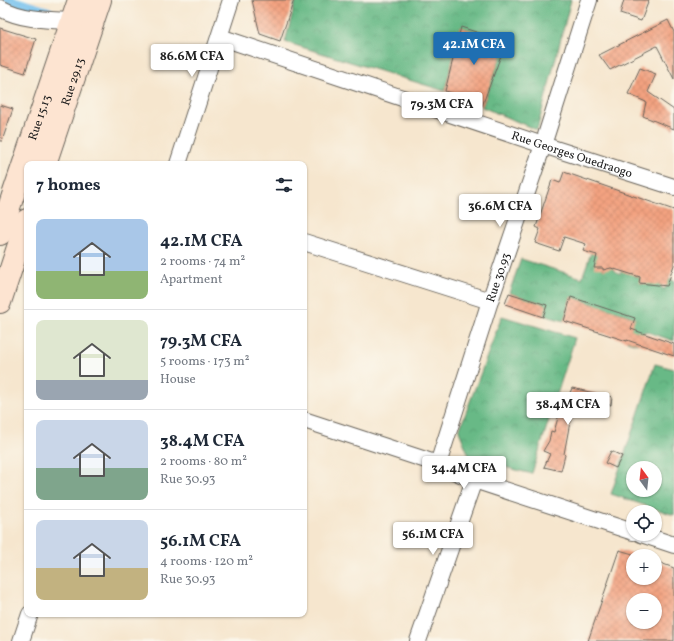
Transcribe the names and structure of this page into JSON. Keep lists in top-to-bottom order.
{
  "streets": {
    "main road": ["Rue 29.13", "Rue 15.13"],
    "street": ["Rue Georges Ouedraogo", "Rue 30.93"]
  },
  "crossings": [
    ["Rue Georges Ouedraogo", "Rue 30.93"]
  ],
  "north": "top",
  "page": {
    "price": [
      "42.1M CFA",
      "86.6M CFA",
      "79.3M CFA",
      "36.6M CFA",
      "38.4M CFA",
      "34.4M CFA",
      "56.1M CFA"
    ],
    "heading": "7 homes",
    "list": [
      {
        "name": "42.1M CFA",
        "note": "2 rooms · 74 m² · Apartment"
      },
      {
        "name": "79.3M CFA",
        "note": "5 rooms · 173 m² · House"
      },
      {
        "name": "38.4M CFA",
        "note": "2 rooms · 80 m² · Rue 30.93"
      },
      {
        "name": "56.1M CFA",
        "note": "4 rooms · 120 m² · Rue 30.93"
      }
    ],
    "map_buttons": ["+", "−"]
  }
}
